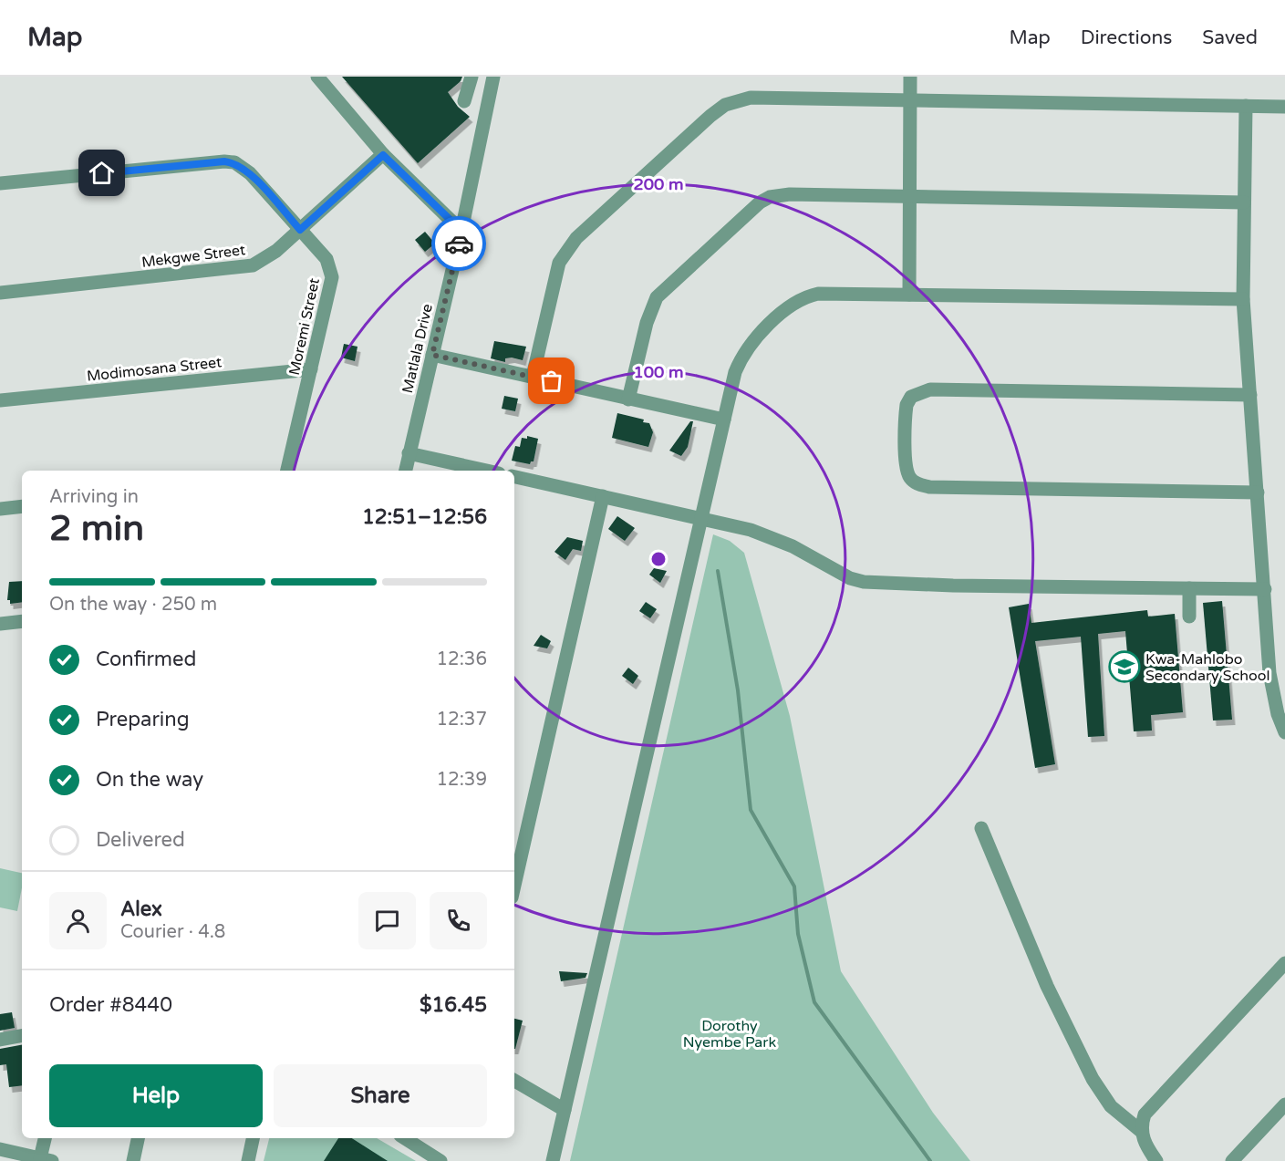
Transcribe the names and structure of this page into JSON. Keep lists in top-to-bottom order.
{
  "streets": {
    "street": [
      "Mekgwe Street",
      "Moremi Street",
      "Matlala Drive",
      "Modimosana Street"
    ]
  },
  "crossings": [
    ["Mekgwe Street", "Moremi Street"],
    ["Moremi Street", "Modimosana Street"]
  ],
  "parks": ["Dorothy Nyembe Park"],
  "places": {
    "school or university": ["Kwa-Mahlobo Secondary School"]
  },
  "page": {
    "header": "Map",
    "nav": ["Map", "Directions", "Saved"],
    "heading": ["2 min", "Arriving in", "12:51–12:56"],
    "panel": [
      "Alex",
      "Courier · 4.8",
      "Order #8440",
      "$16.45"
    ],
    "bar": "On the way · 250 m",
    "list": [
      ["Confirmed", "12:36"],
      ["Preparing", "12:37"],
      ["On the way", "12:39"],
      "Delivered"
    ],
    "buttons": ["Help", "Share"]
  },
  "rings": ["200 m", "100 m"]
}
